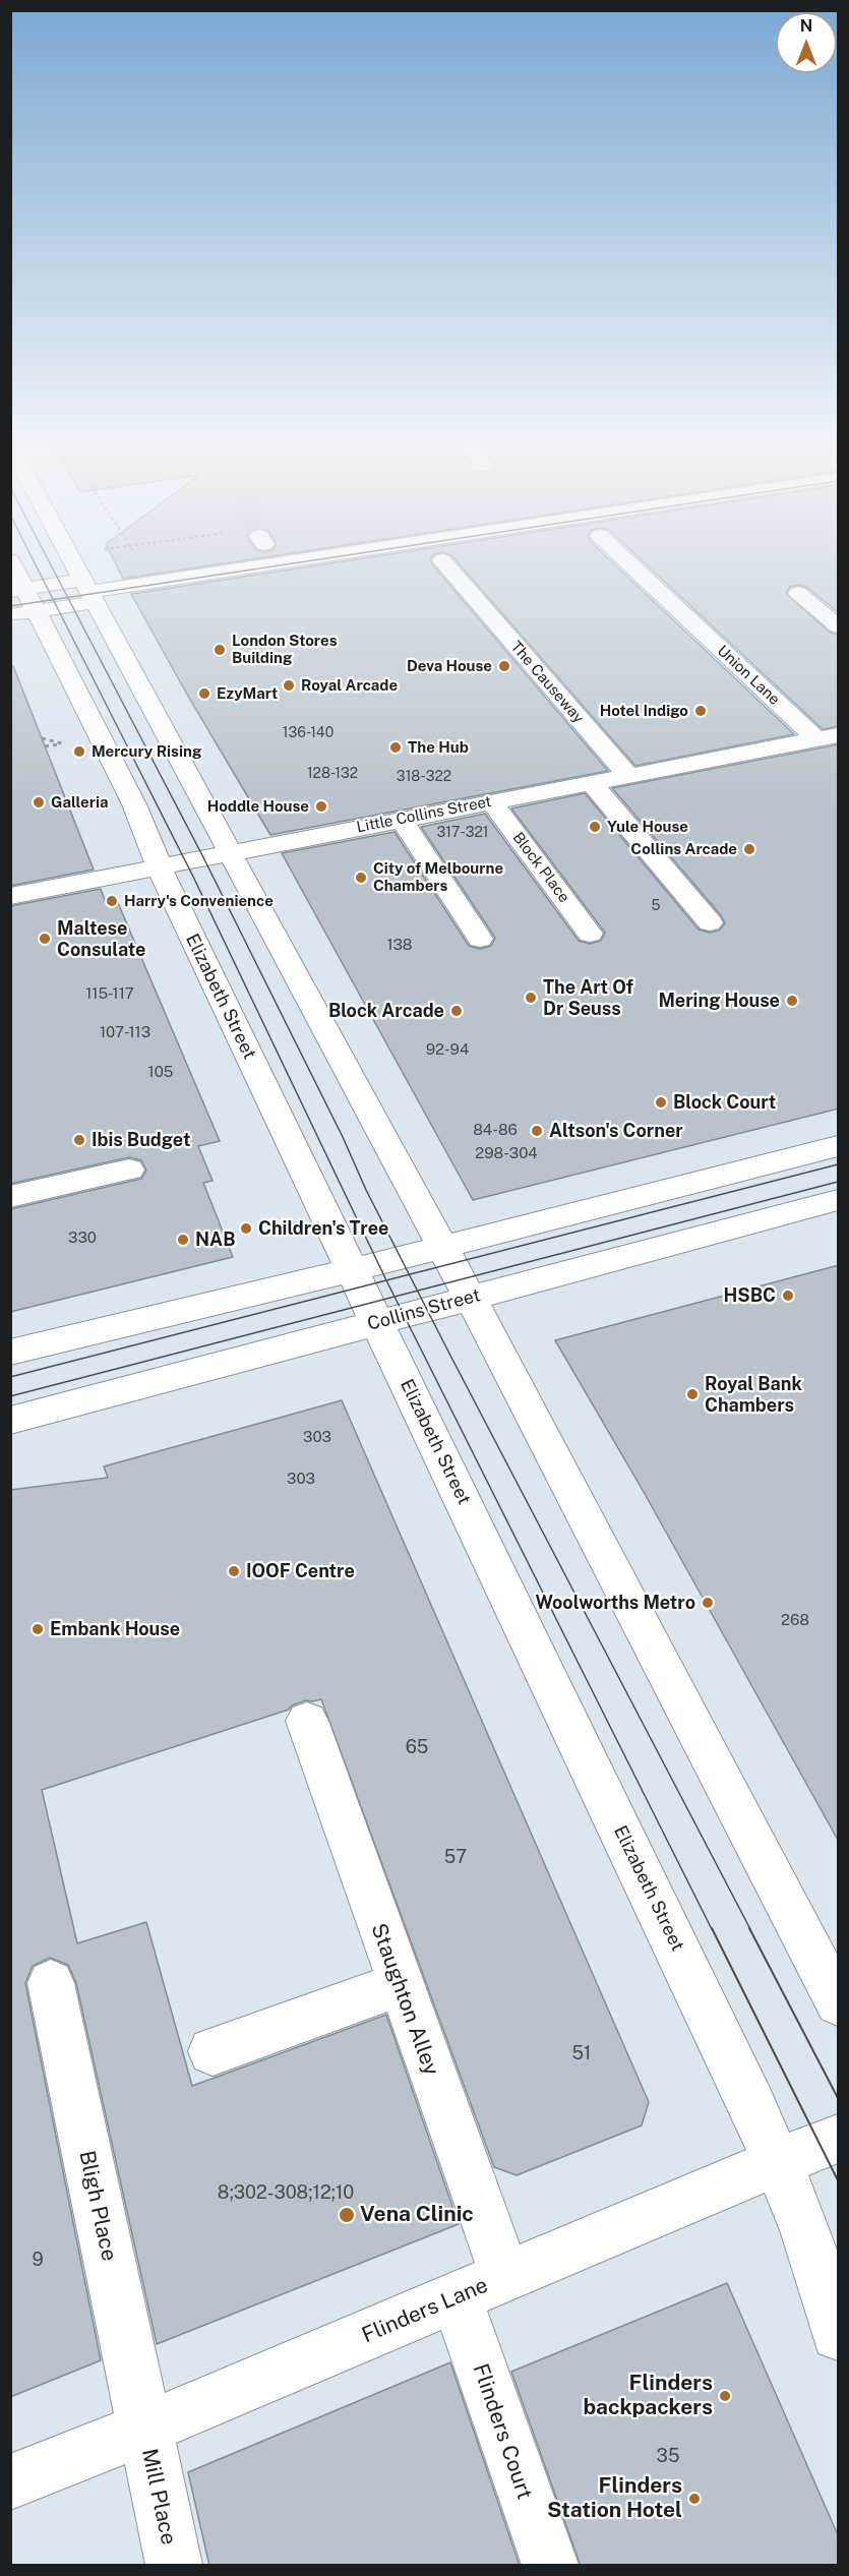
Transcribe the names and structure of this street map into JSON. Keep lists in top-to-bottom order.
{
  "streets": {
    "street": [
      "Union Lane",
      "The Causeway",
      "Little Collins Street",
      "Block Place",
      "Elizabeth Street",
      "Collins Street",
      "Staughton Alley",
      "Bligh Place",
      "Flinders Lane",
      "Flinders Court",
      "Mill Place"
    ]
  },
  "crossings": [
    ["Union Lane", "Little Collins Street"],
    ["The Causeway", "Little Collins Street"],
    ["Little Collins Street", "Block Place"],
    ["Little Collins Street", "Elizabeth Street"],
    ["Elizabeth Street", "Collins Street"],
    ["Elizabeth Street", "Flinders Lane"],
    ["Staughton Alley", "Flinders Lane"],
    ["Bligh Place", "Flinders Lane"],
    ["Bligh Place", "Mill Place"],
    ["Flinders Lane", "Flinders Court"],
    ["Flinders Lane", "Mill Place"]
  ],
  "places": [
    "London Stores Building",
    "Deva House",
    "Royal Arcade",
    "EzyMart",
    "Hotel Indigo",
    "The Hub",
    "Mercury Rising",
    "Galleria",
    "Hoddle House",
    "Yule House",
    "Collins Arcade",
    "City of Melbourne Chambers",
    "Harry's Convenience",
    "Maltese Consulate",
    "The Art Of Dr Seuss",
    "Mering House",
    "Block Arcade",
    "Block Court",
    "Altson's Corner",
    "Ibis Budget",
    "Children's Tree",
    "NAB",
    "HSBC",
    "Royal Bank Chambers",
    "IOOF Centre",
    "Woolworths Metro",
    "Embank House",
    "Vena Clinic",
    "Flinders backpackers",
    "Flinders Station Hotel"
  ],
  "house_numbers": [
    "136-140",
    "128-132",
    "318-322",
    "317-321",
    "5",
    "138",
    "115-117",
    "107-113",
    "92-94",
    "105",
    "84-86",
    "298-304",
    "330",
    "303",
    "303",
    "268",
    "65",
    "57",
    "51",
    "8;302-308;12;10",
    "9",
    "35"
  ],
  "north": "top"
}
